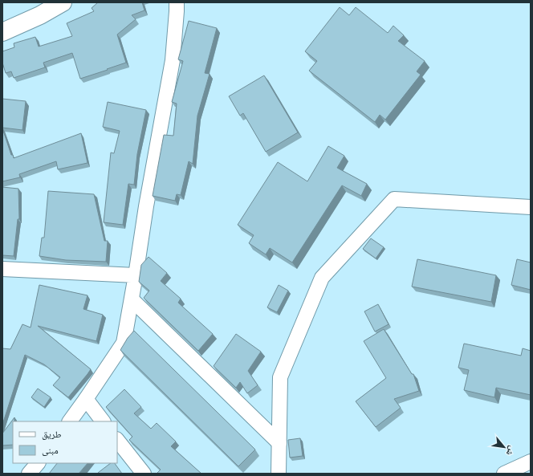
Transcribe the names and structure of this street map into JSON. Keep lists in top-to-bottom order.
{
  "legend": ["طريق", "مبنى"],
  "north": "bottom right"
}
